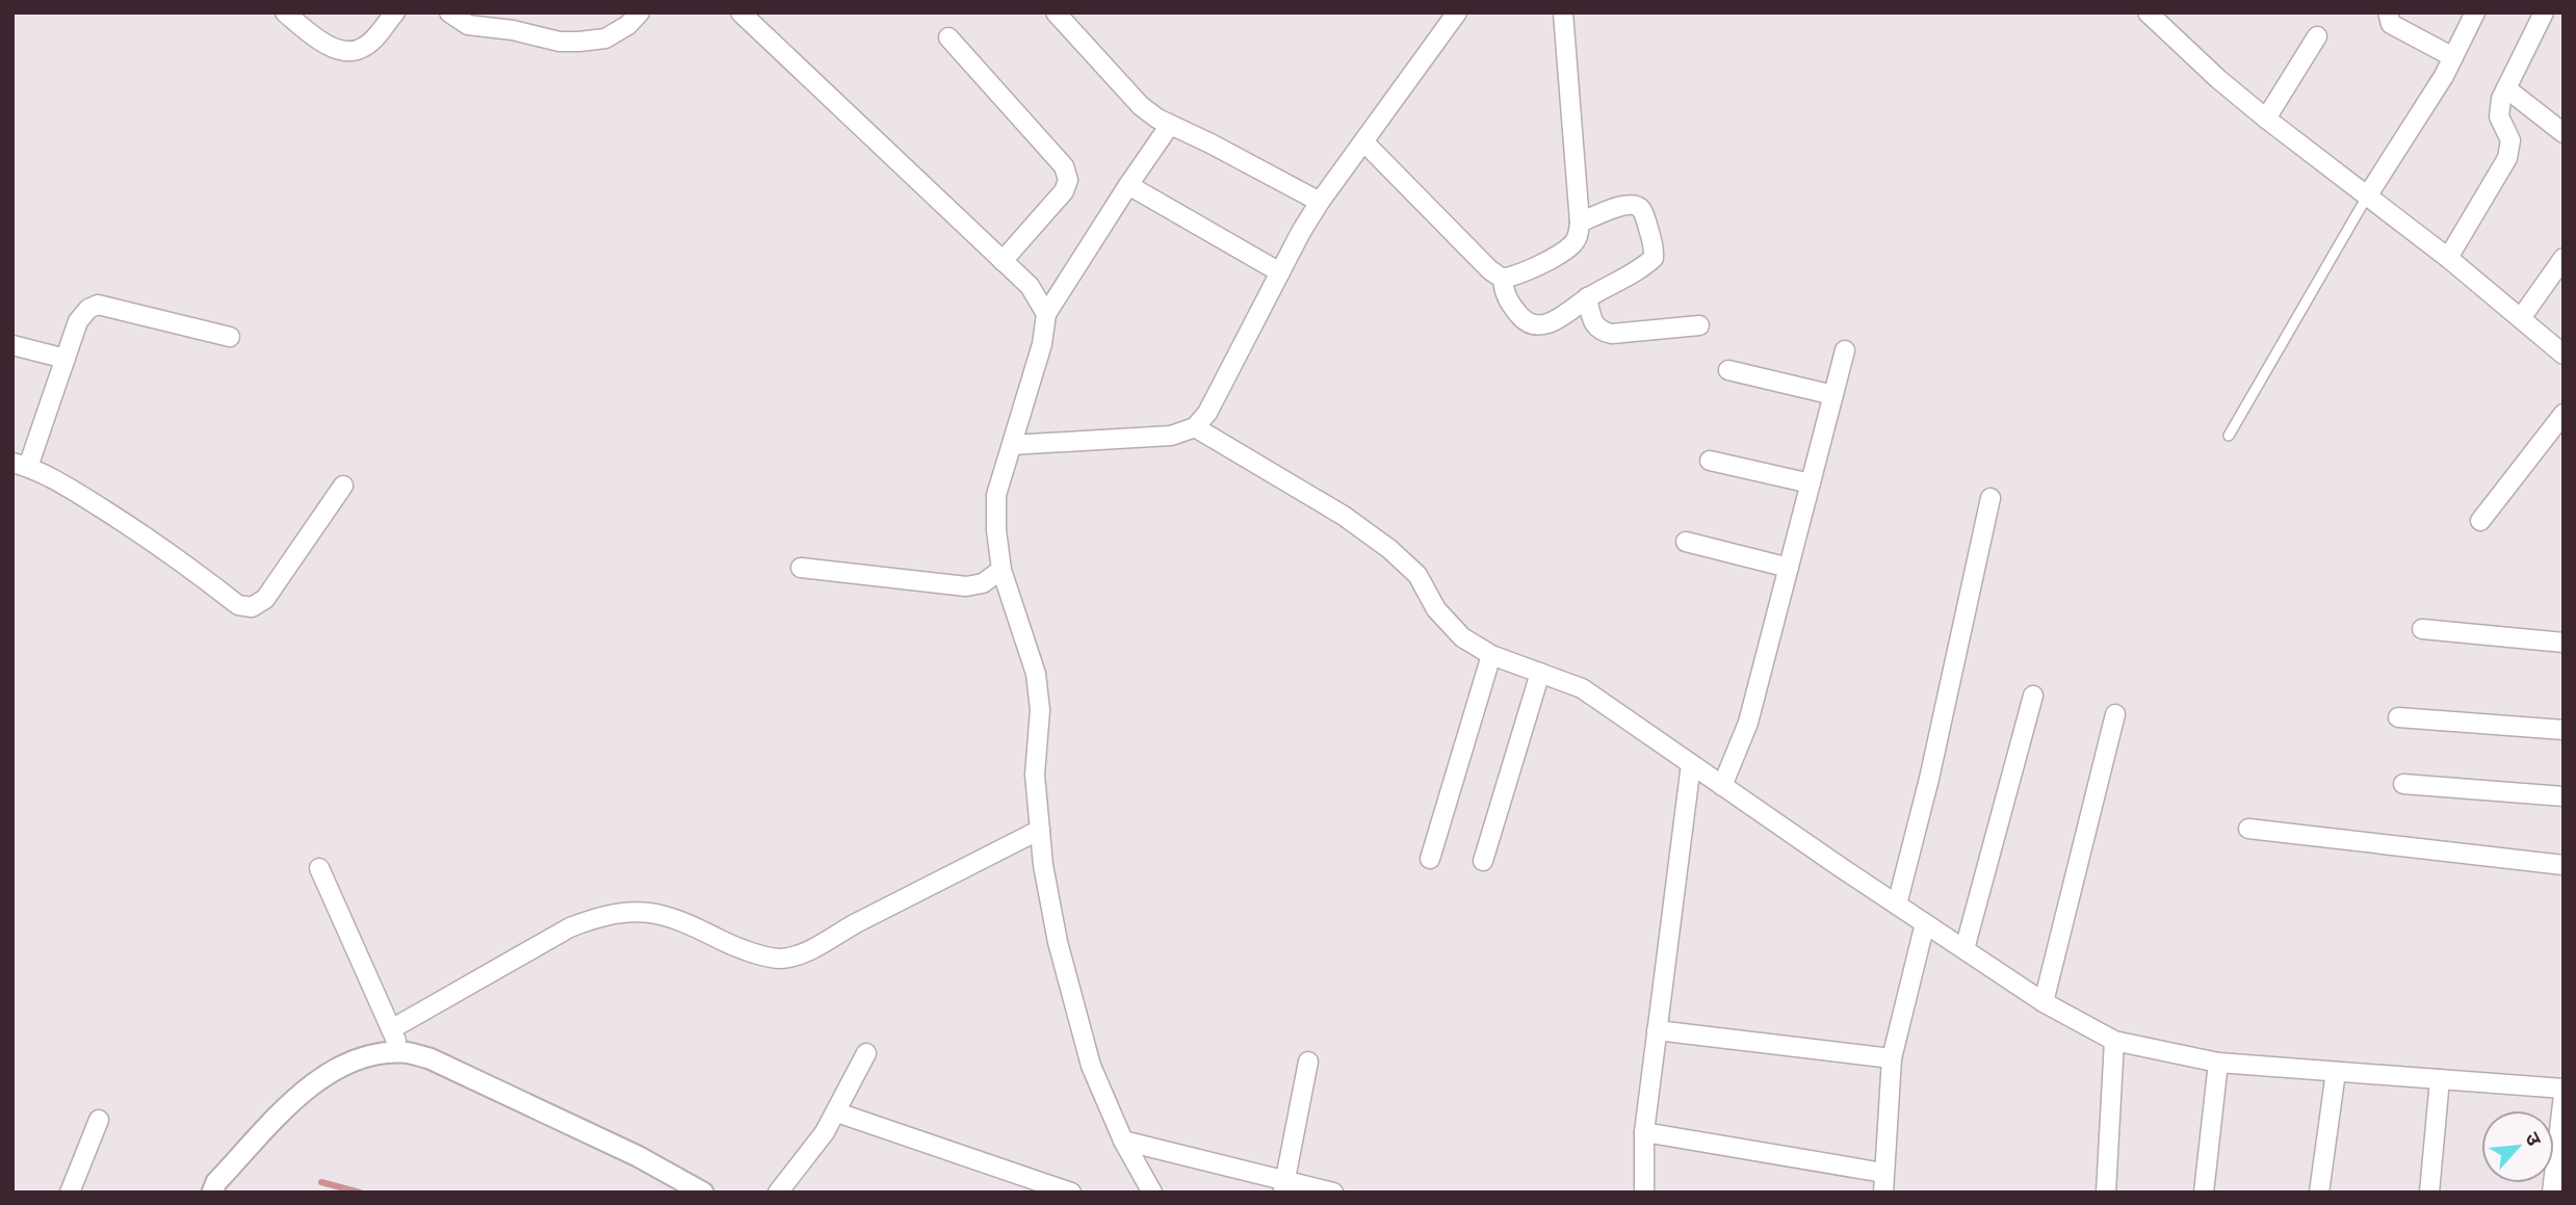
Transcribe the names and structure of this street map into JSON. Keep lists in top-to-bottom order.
{
  "north": "top right"
}
